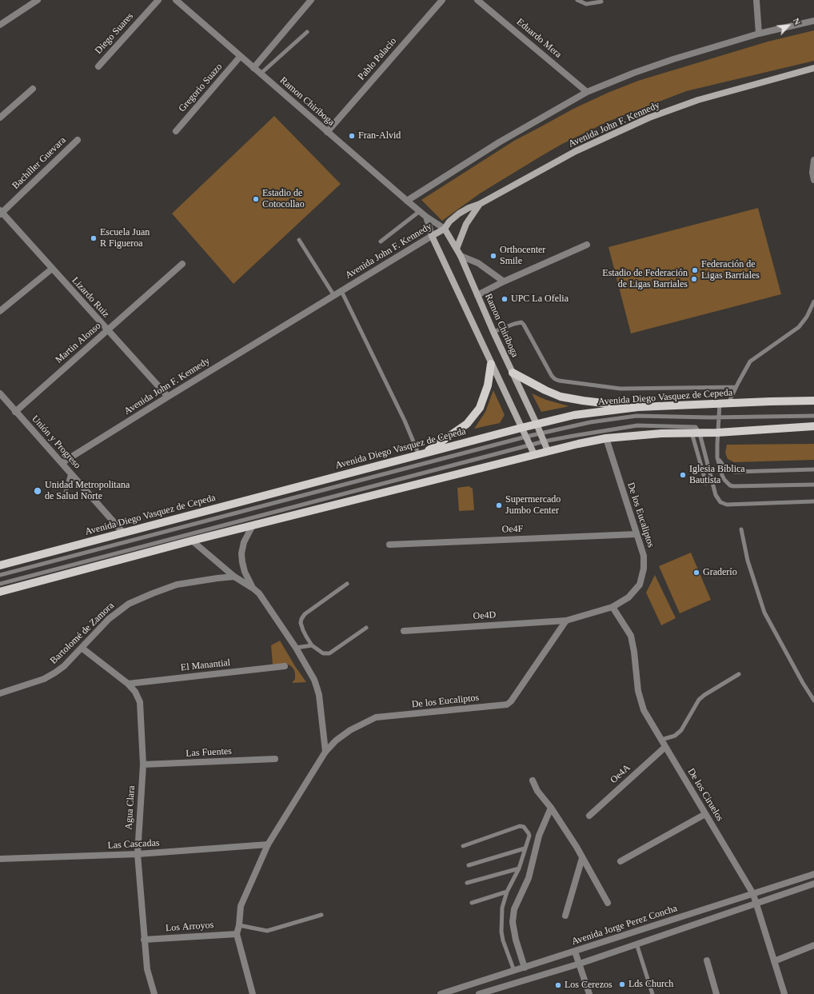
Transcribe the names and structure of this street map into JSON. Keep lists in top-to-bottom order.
{
  "streets": {
    "main road": ["Ramon Chiriboga", "Avenida John F. Kennedy", "Avenida Diego Vasquez de Cepeda"],
    "street": [
      "Diego Suares",
      "Eduardo Mera",
      "Pablo Palacio",
      "Gregorio Suazo",
      "Bachiller Guevara",
      "Lizardo Ruiz",
      "Martin Alonso",
      "Unión y Progreso",
      "De los Eucaliptos",
      "Oe4F",
      "Oe4D",
      "Bartolomé de Zamora",
      "El Manantial",
      "Las Fuentes",
      "Oe4A",
      "De los Ciruelos",
      "Agua Clara",
      "Las Cascadas",
      "Avenida Jorge Perez Concha",
      "Los Arroyos"
    ]
  },
  "crossings": [
    ["Pablo Palacio", "Ramon Chiriboga"],
    ["Gregorio Suazo", "Ramon Chiriboga"],
    ["Ramon Chiriboga", "Avenida John F. Kennedy"],
    ["Ramon Chiriboga", "Avenida Diego Vasquez de Cepeda"],
    ["Avenida John F. Kennedy", "Lizardo Ruiz"],
    ["Avenida John F. Kennedy", "Unión y Progreso"],
    ["Bachiller Guevara", "Lizardo Ruiz"],
    ["Lizardo Ruiz", "Martin Alonso"],
    ["Martin Alonso", "Unión y Progreso"],
    ["Avenida Diego Vasquez de Cepeda", "Unión y Progreso"],
    ["De los Eucaliptos", "Oe4F"],
    ["De los Eucaliptos", "Oe4D"],
    ["De los Eucaliptos", "De los Ciruelos"],
    ["De los Eucaliptos", "Las Cascadas"],
    ["De los Eucaliptos", "Los Arroyos"],
    ["Bartolomé de Zamora", "Agua Clara"],
    ["El Manantial", "Agua Clara"],
    ["Las Fuentes", "Agua Clara"],
    ["Oe4A", "De los Ciruelos"],
    ["De los Ciruelos", "Avenida Jorge Perez Concha"],
    ["Agua Clara", "Las Cascadas"],
    ["Agua Clara", "Los Arroyos"]
  ],
  "places": [
    "Fran-Alvid",
    "Estadio de Cotocollao",
    "Escuela Juan R Figueroa",
    "Orthocenter Smile",
    "Federación de Ligas Barriales",
    "Estadio de Federación de Ligas Barriales",
    "UPC La Ofelia",
    "Iglesia Bíblica Bautista",
    "Unidad Metropolitana de Salud Norte",
    "Supermercado Jumbo Center",
    "Graderío",
    "Lds Church",
    "Los Cerezos"
  ],
  "north": "top right"
}
